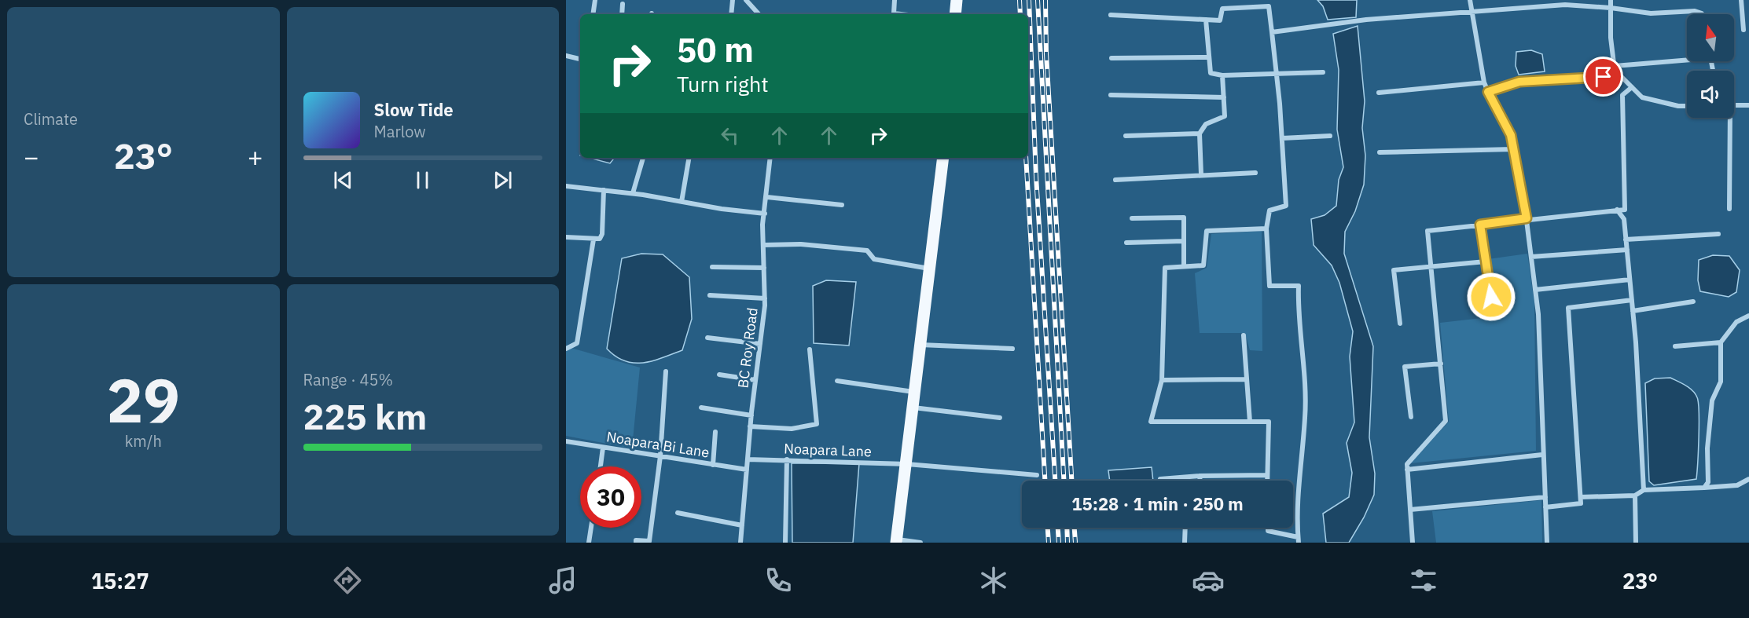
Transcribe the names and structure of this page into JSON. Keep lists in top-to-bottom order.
{
  "streets": {
    "street": ["BC Roy Road", "Noapara Bi Lane", "Noapara Lane"]
  },
  "crossings": [
    ["BC Roy Road", "Noapara Bi Lane"],
    ["BC Roy Road", "Noapara Lane"]
  ],
  "north": "top",
  "page": {
    "tile": [
      "Climate",
      ["29", "km/h"],
      ["Range · 45%", "225 km"]
    ],
    "turn": ["50 m", "Turn right"],
    "song": ["Slow Tide", "Marlow"],
    "heat": ["−", "23°", "+"],
    "limit": "30",
    "trip": "15:28 · 1 min · 250 m",
    "tabs": ["15:27", "23°"]
  }
}
